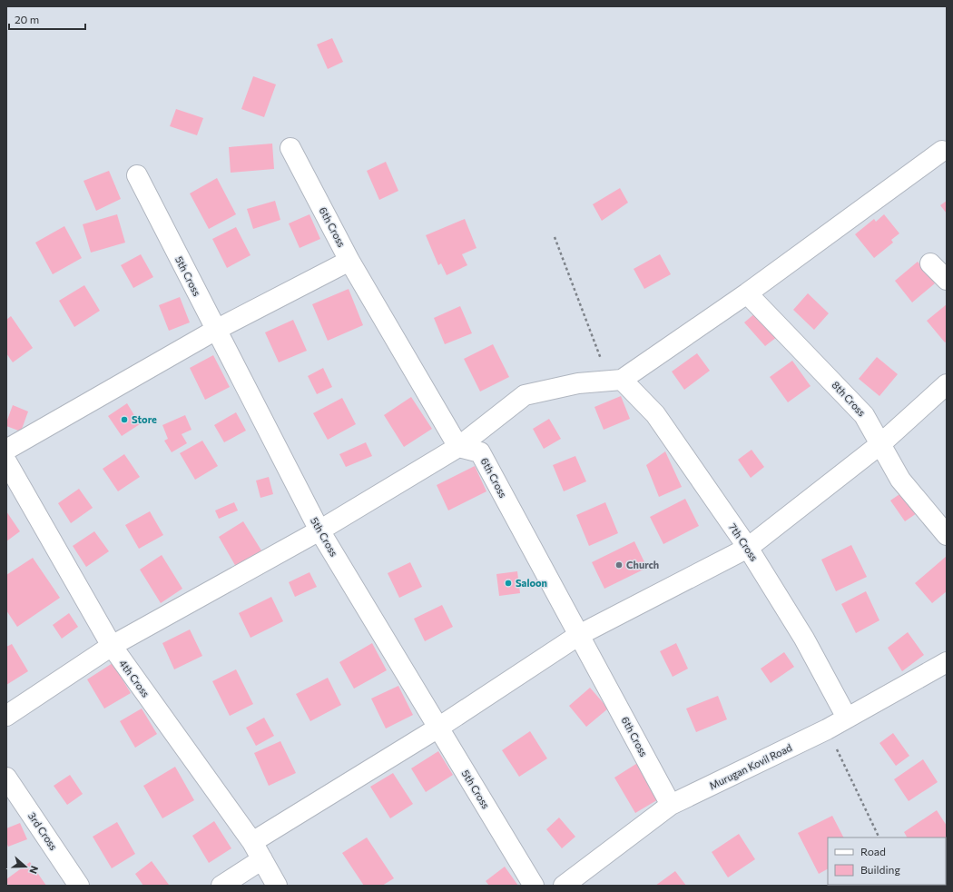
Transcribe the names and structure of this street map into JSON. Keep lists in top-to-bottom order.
{
  "streets": {
    "street": [
      "6th Cross",
      "5th Cross",
      "8th Cross",
      "7th Cross",
      "4th Cross",
      "Murugan Kovil Road",
      "3rd Cross"
    ]
  },
  "crossings": [
    ["6th Cross", "Murugan Kovil Road"],
    ["7th Cross", "Murugan Kovil Road"]
  ],
  "places": ["Store", "Church", "Saloon"],
  "legend": ["Road", "Building"],
  "scale_bar": "20 m",
  "north": "right"
}
